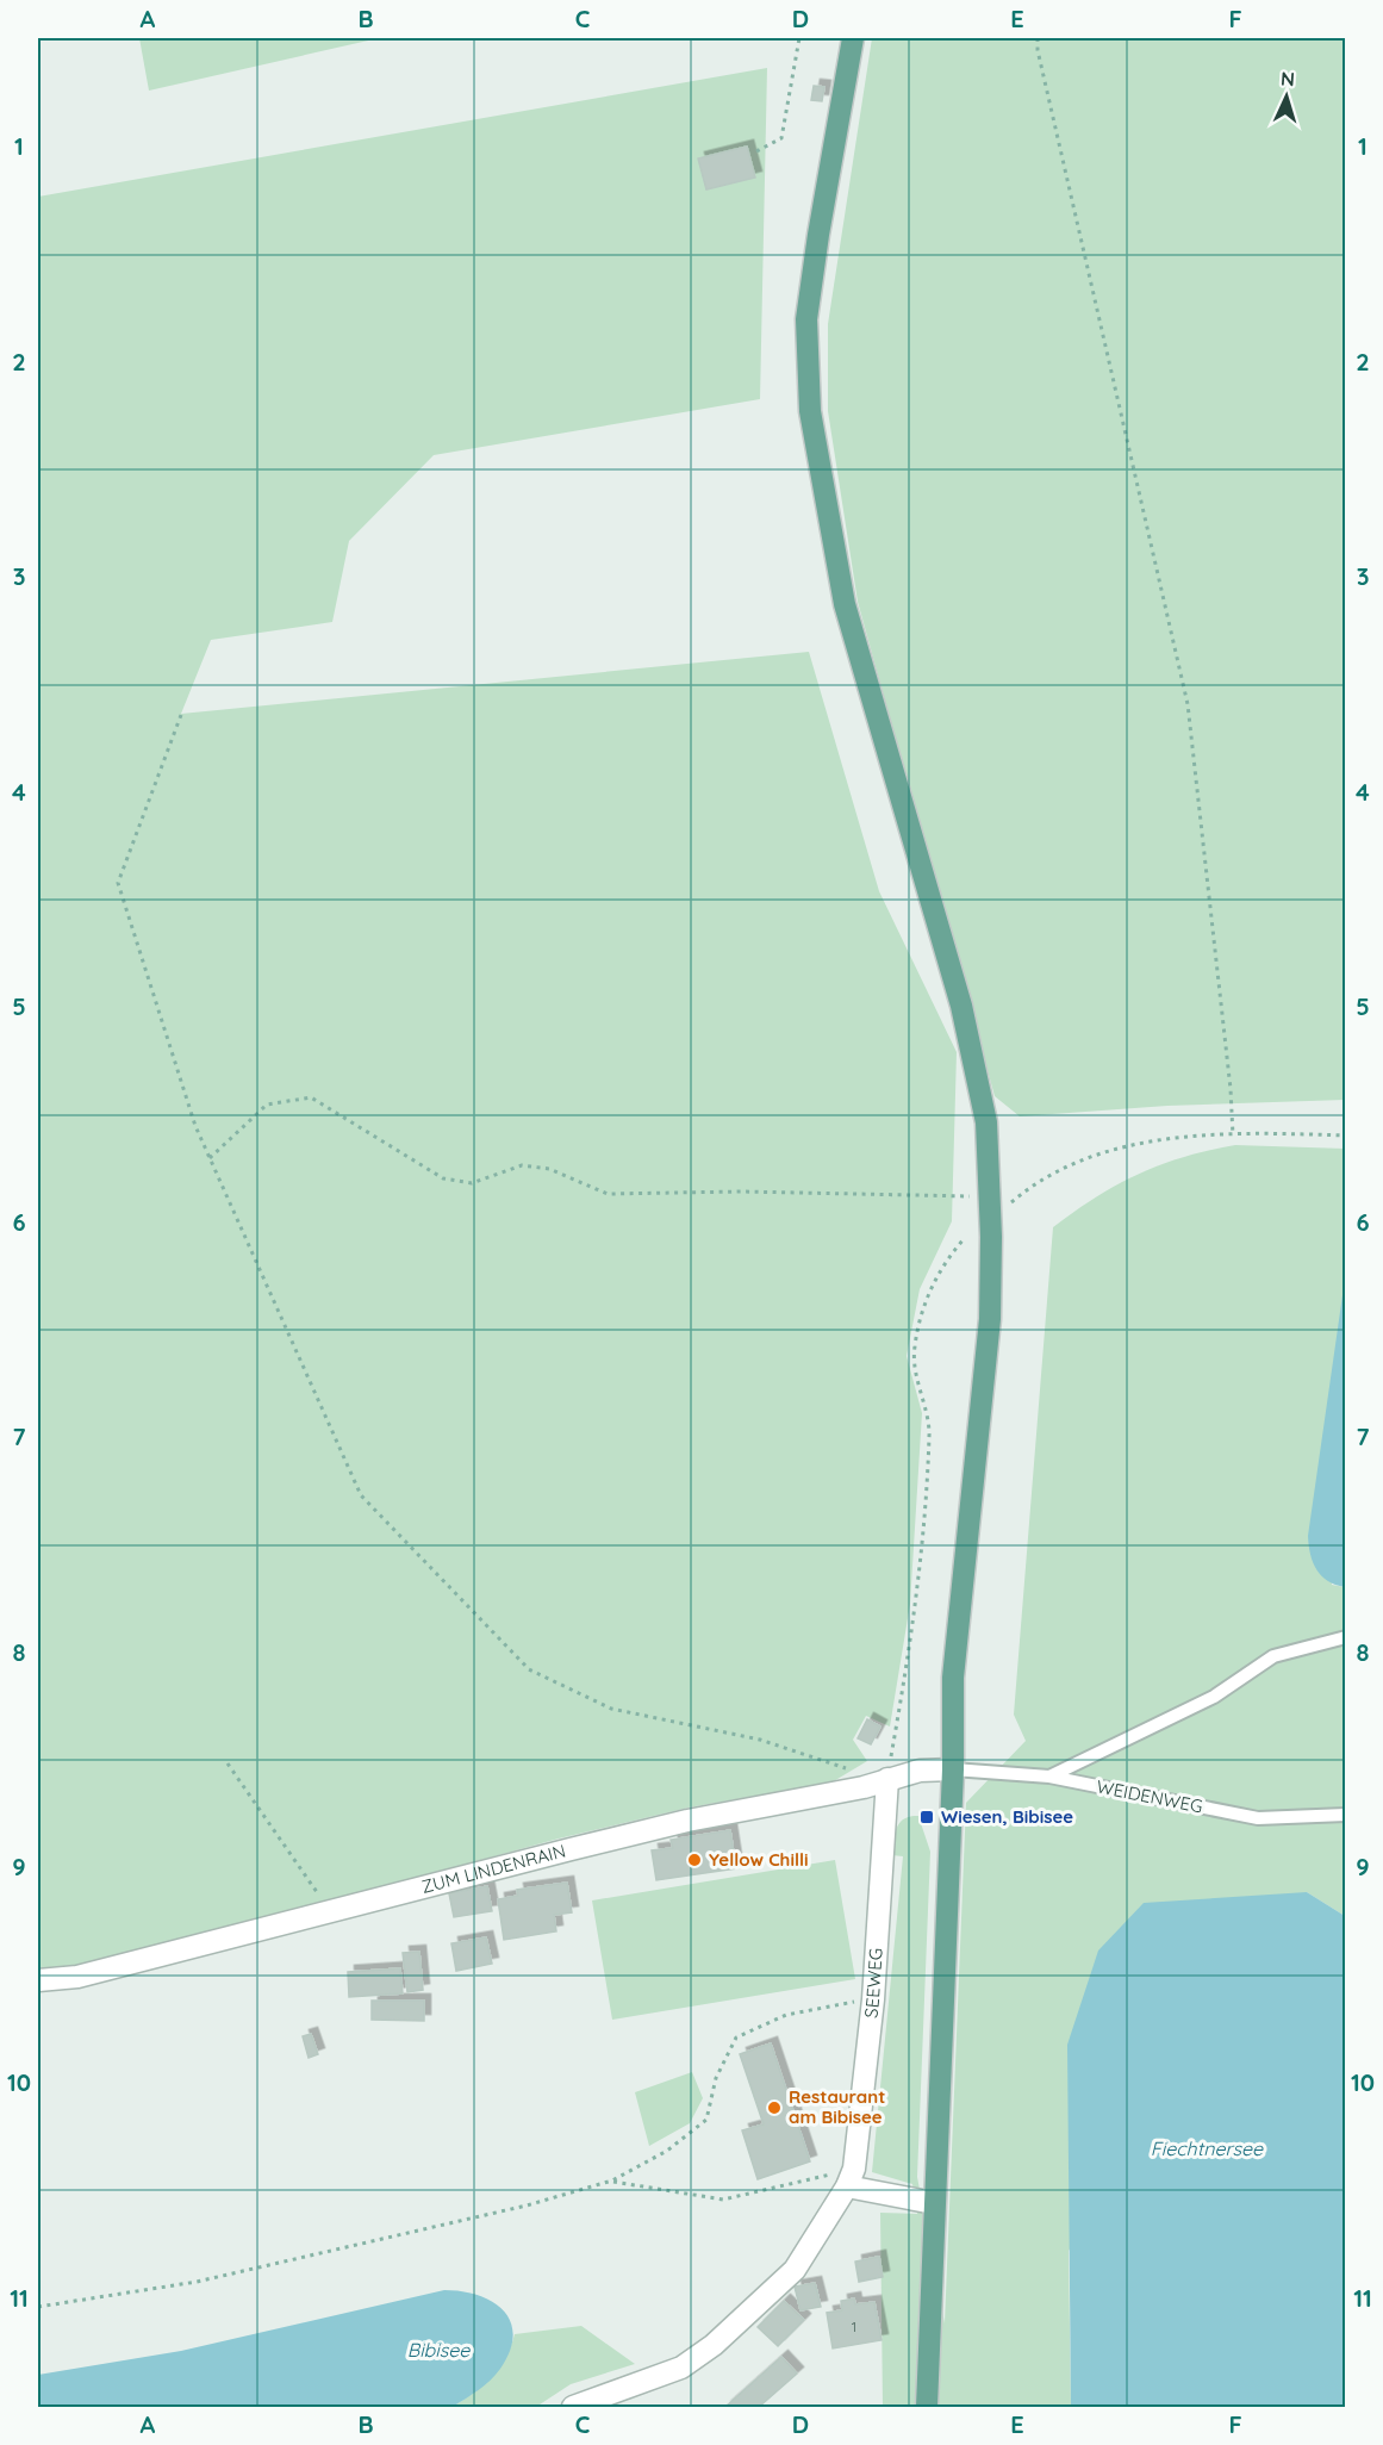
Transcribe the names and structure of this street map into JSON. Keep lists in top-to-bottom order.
{
  "streets": {
    "street": ["ZUM LINDENRAIN", "SEEWEG"],
    "lane": ["WEIDENWEG"]
  },
  "crossings": [
    ["WEIDENWEG", "ZUM LINDENRAIN"],
    ["ZUM LINDENRAIN", "SEEWEG"]
  ],
  "water": ["Fiechtnersee", "Bibisee"],
  "places": {
    "transit": ["Wiesen, Bibisee"],
    "other": ["Yellow Chilli", "Restaurant am Bibisee"]
  },
  "house_numbers": ["1"],
  "north": "top",
  "grid": {
    "columns": [
      "A",
      "B",
      "C",
      "D",
      "E",
      "F"
    ],
    "rows": [
      "1",
      "2",
      "3",
      "4",
      "5",
      "6",
      "7",
      "8",
      "9",
      "10",
      "11"
    ]
  }
}
